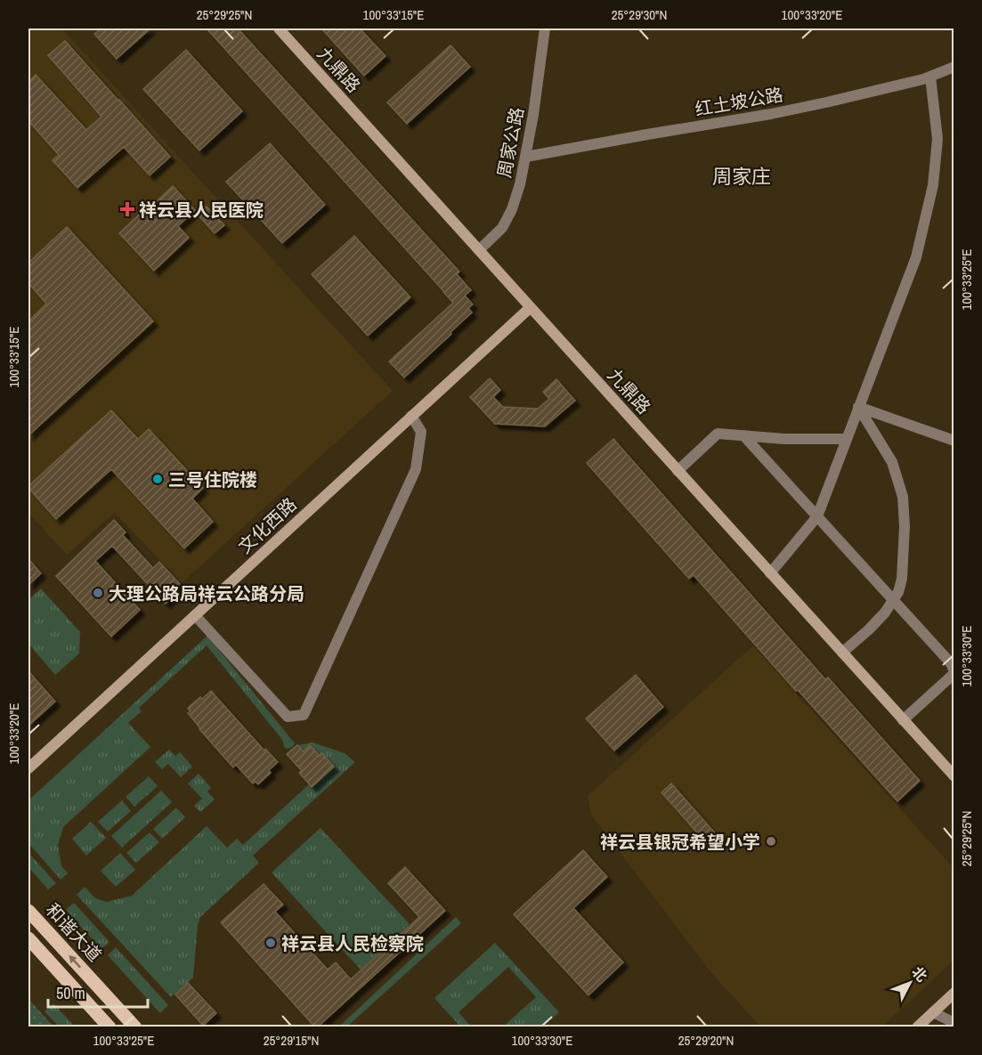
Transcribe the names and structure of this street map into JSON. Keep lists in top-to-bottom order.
{
  "streets": {
    "main road": ["和谐大道"],
    "street": [
      "九鼎路",
      "红土坡公路",
      "周家公路",
      "文化西路"
    ]
  },
  "crossings": [
    ["九鼎路", "周家公路"],
    ["九鼎路", "文化西路"],
    ["红土坡公路", "周家公路"]
  ],
  "districts": ["周家庄"],
  "places": {
    "health": ["祥云县人民医院"],
    "other": [
      "三号住院楼",
      "大理公路局祥云公路分局",
      "祥云县银冠希望小学",
      "祥云县人民检察院"
    ]
  },
  "scale_bar": "50 m",
  "north": "top right",
  "coordinates": [
    "25°29'25\"N",
    "100°33'15\"E",
    "25°29'30\"N",
    "100°33'20\"E",
    "100°33'25\"E",
    "100°33'30\"E",
    "25°29'15\"N",
    "25°29'20\"N"
  ]
}
